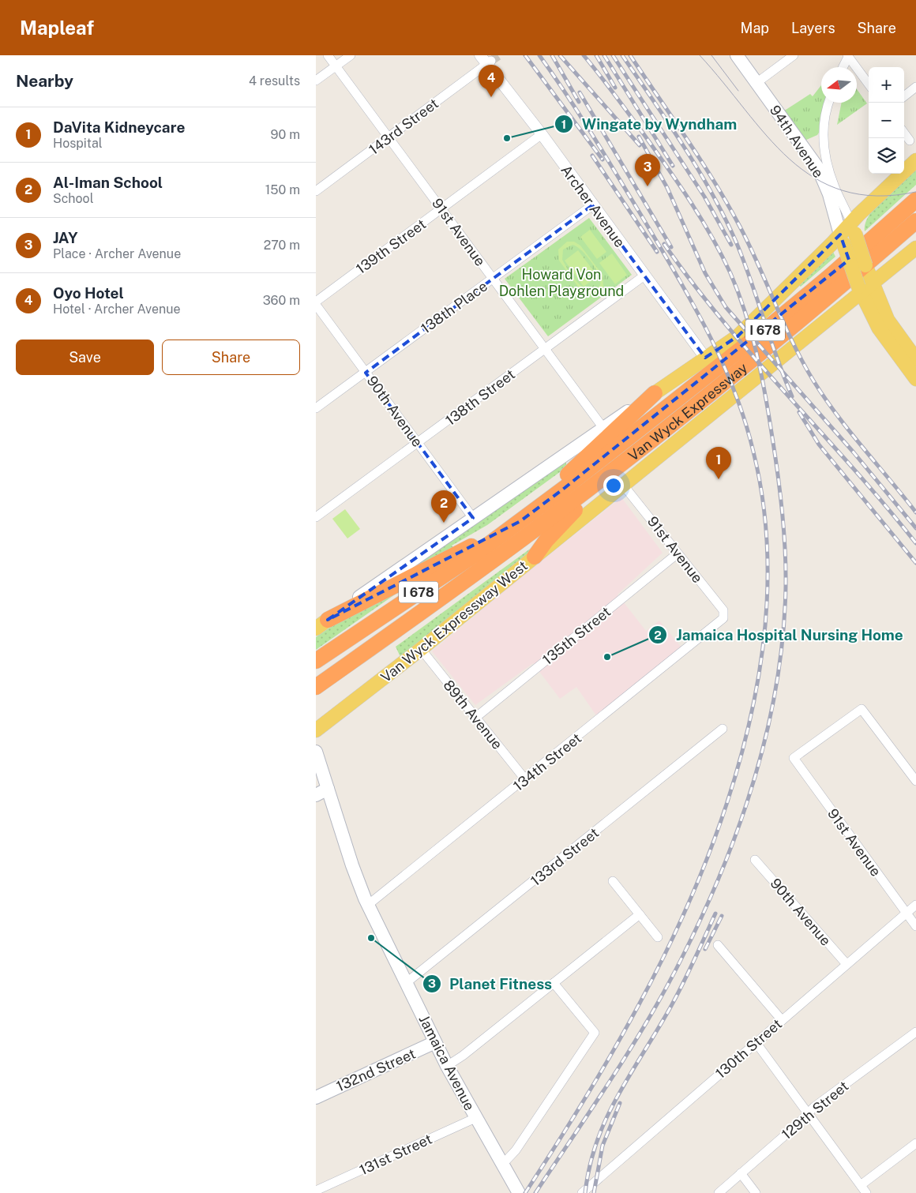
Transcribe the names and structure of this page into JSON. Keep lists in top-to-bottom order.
{
  "streets": {
    "highway": ["I 678", "Van Wyck Expressway"],
    "main road": [
      "94th Avenue",
      "Van Wyck Expressway West",
      "Jamaica Avenue",
      "132nd Street"
    ],
    "street": [
      "143rd Street",
      "Archer Avenue",
      "91st Avenue",
      "139th Street",
      "138th Place",
      "138th Street",
      "90th Avenue",
      "135th Street",
      "89th Avenue",
      "134th Street",
      "133rd Street",
      "130th Street",
      "129th Street",
      "131st Street"
    ]
  },
  "crossings": [
    ["143rd Street", "Archer Avenue"],
    ["143rd Street", "91st Avenue"],
    ["94th Avenue", "Van Wyck Expressway"],
    ["Archer Avenue", "139th Street"],
    ["Archer Avenue", "138th Place"],
    ["Archer Avenue", "138th Street"],
    ["Archer Avenue", "Van Wyck Expressway"],
    ["91st Avenue", "139th Street"],
    ["91st Avenue", "138th Place"],
    ["91st Avenue", "138th Street"],
    ["91st Avenue", "Van Wyck Expressway"],
    ["91st Avenue", "135th Street"],
    ["91st Avenue", "134th Street"],
    ["91st Avenue", "130th Street"],
    ["138th Place", "90th Avenue"],
    ["138th Street", "90th Avenue"],
    ["Van Wyck Expressway", "90th Avenue"],
    ["Van Wyck Expressway", "Van Wyck Expressway West"],
    ["90th Avenue", "130th Street"],
    ["Van Wyck Expressway West", "89th Avenue"],
    ["135th Street", "89th Avenue"],
    ["89th Avenue", "134th Street"],
    ["134th Street", "Jamaica Avenue"],
    ["133rd Street", "Jamaica Avenue"],
    ["Jamaica Avenue", "132nd Street"],
    ["Jamaica Avenue", "131st Street"]
  ],
  "parks": ["Howard Von Dohlen Playground"],
  "places": ["Wingate by Wyndham", "Jamaica Hospital Nursing Home", "Planet Fitness"],
  "north": "left",
  "page": {
    "header": "Mapleaf",
    "nav": ["Map", "Layers", "Share"],
    "heading": ["Nearby", "4 results"],
    "pins": [
      "4",
      "3",
      "1",
      "2"
    ],
    "map_buttons": ["+", "−"],
    "list": [
      {
        "mark": "1",
        "name": "DaVita Kidneycare",
        "note": "Hospital",
        "value": "90 m"
      },
      {
        "mark": "2",
        "name": "Al-Iman School",
        "note": "School",
        "value": "150 m"
      },
      {
        "mark": "3",
        "name": "JAY",
        "note": "Place · Archer Avenue",
        "value": "270 m"
      },
      {
        "mark": "4",
        "name": "Oyo Hotel",
        "note": "Hotel · Archer Avenue",
        "value": "360 m"
      }
    ],
    "buttons": ["Save", "Share"]
  }
}
